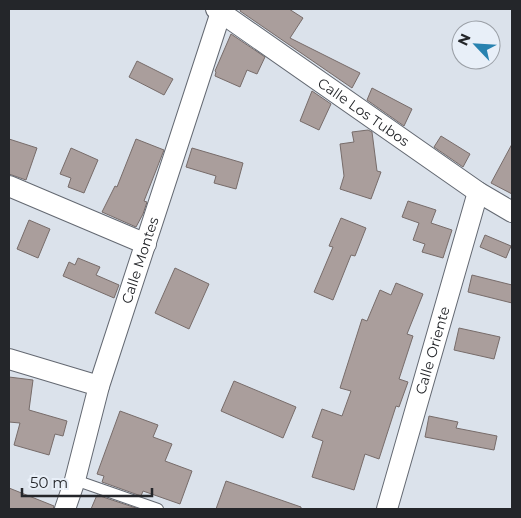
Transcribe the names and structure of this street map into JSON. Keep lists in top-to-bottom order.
{
  "streets": {
    "street": ["Calle Los Tubos", "Calle Montes", "Calle Oriente"]
  },
  "crossings": [
    ["Calle Los Tubos", "Calle Montes"],
    ["Calle Los Tubos", "Calle Oriente"]
  ],
  "scale_bar": "50 m",
  "north": "top left"
}
